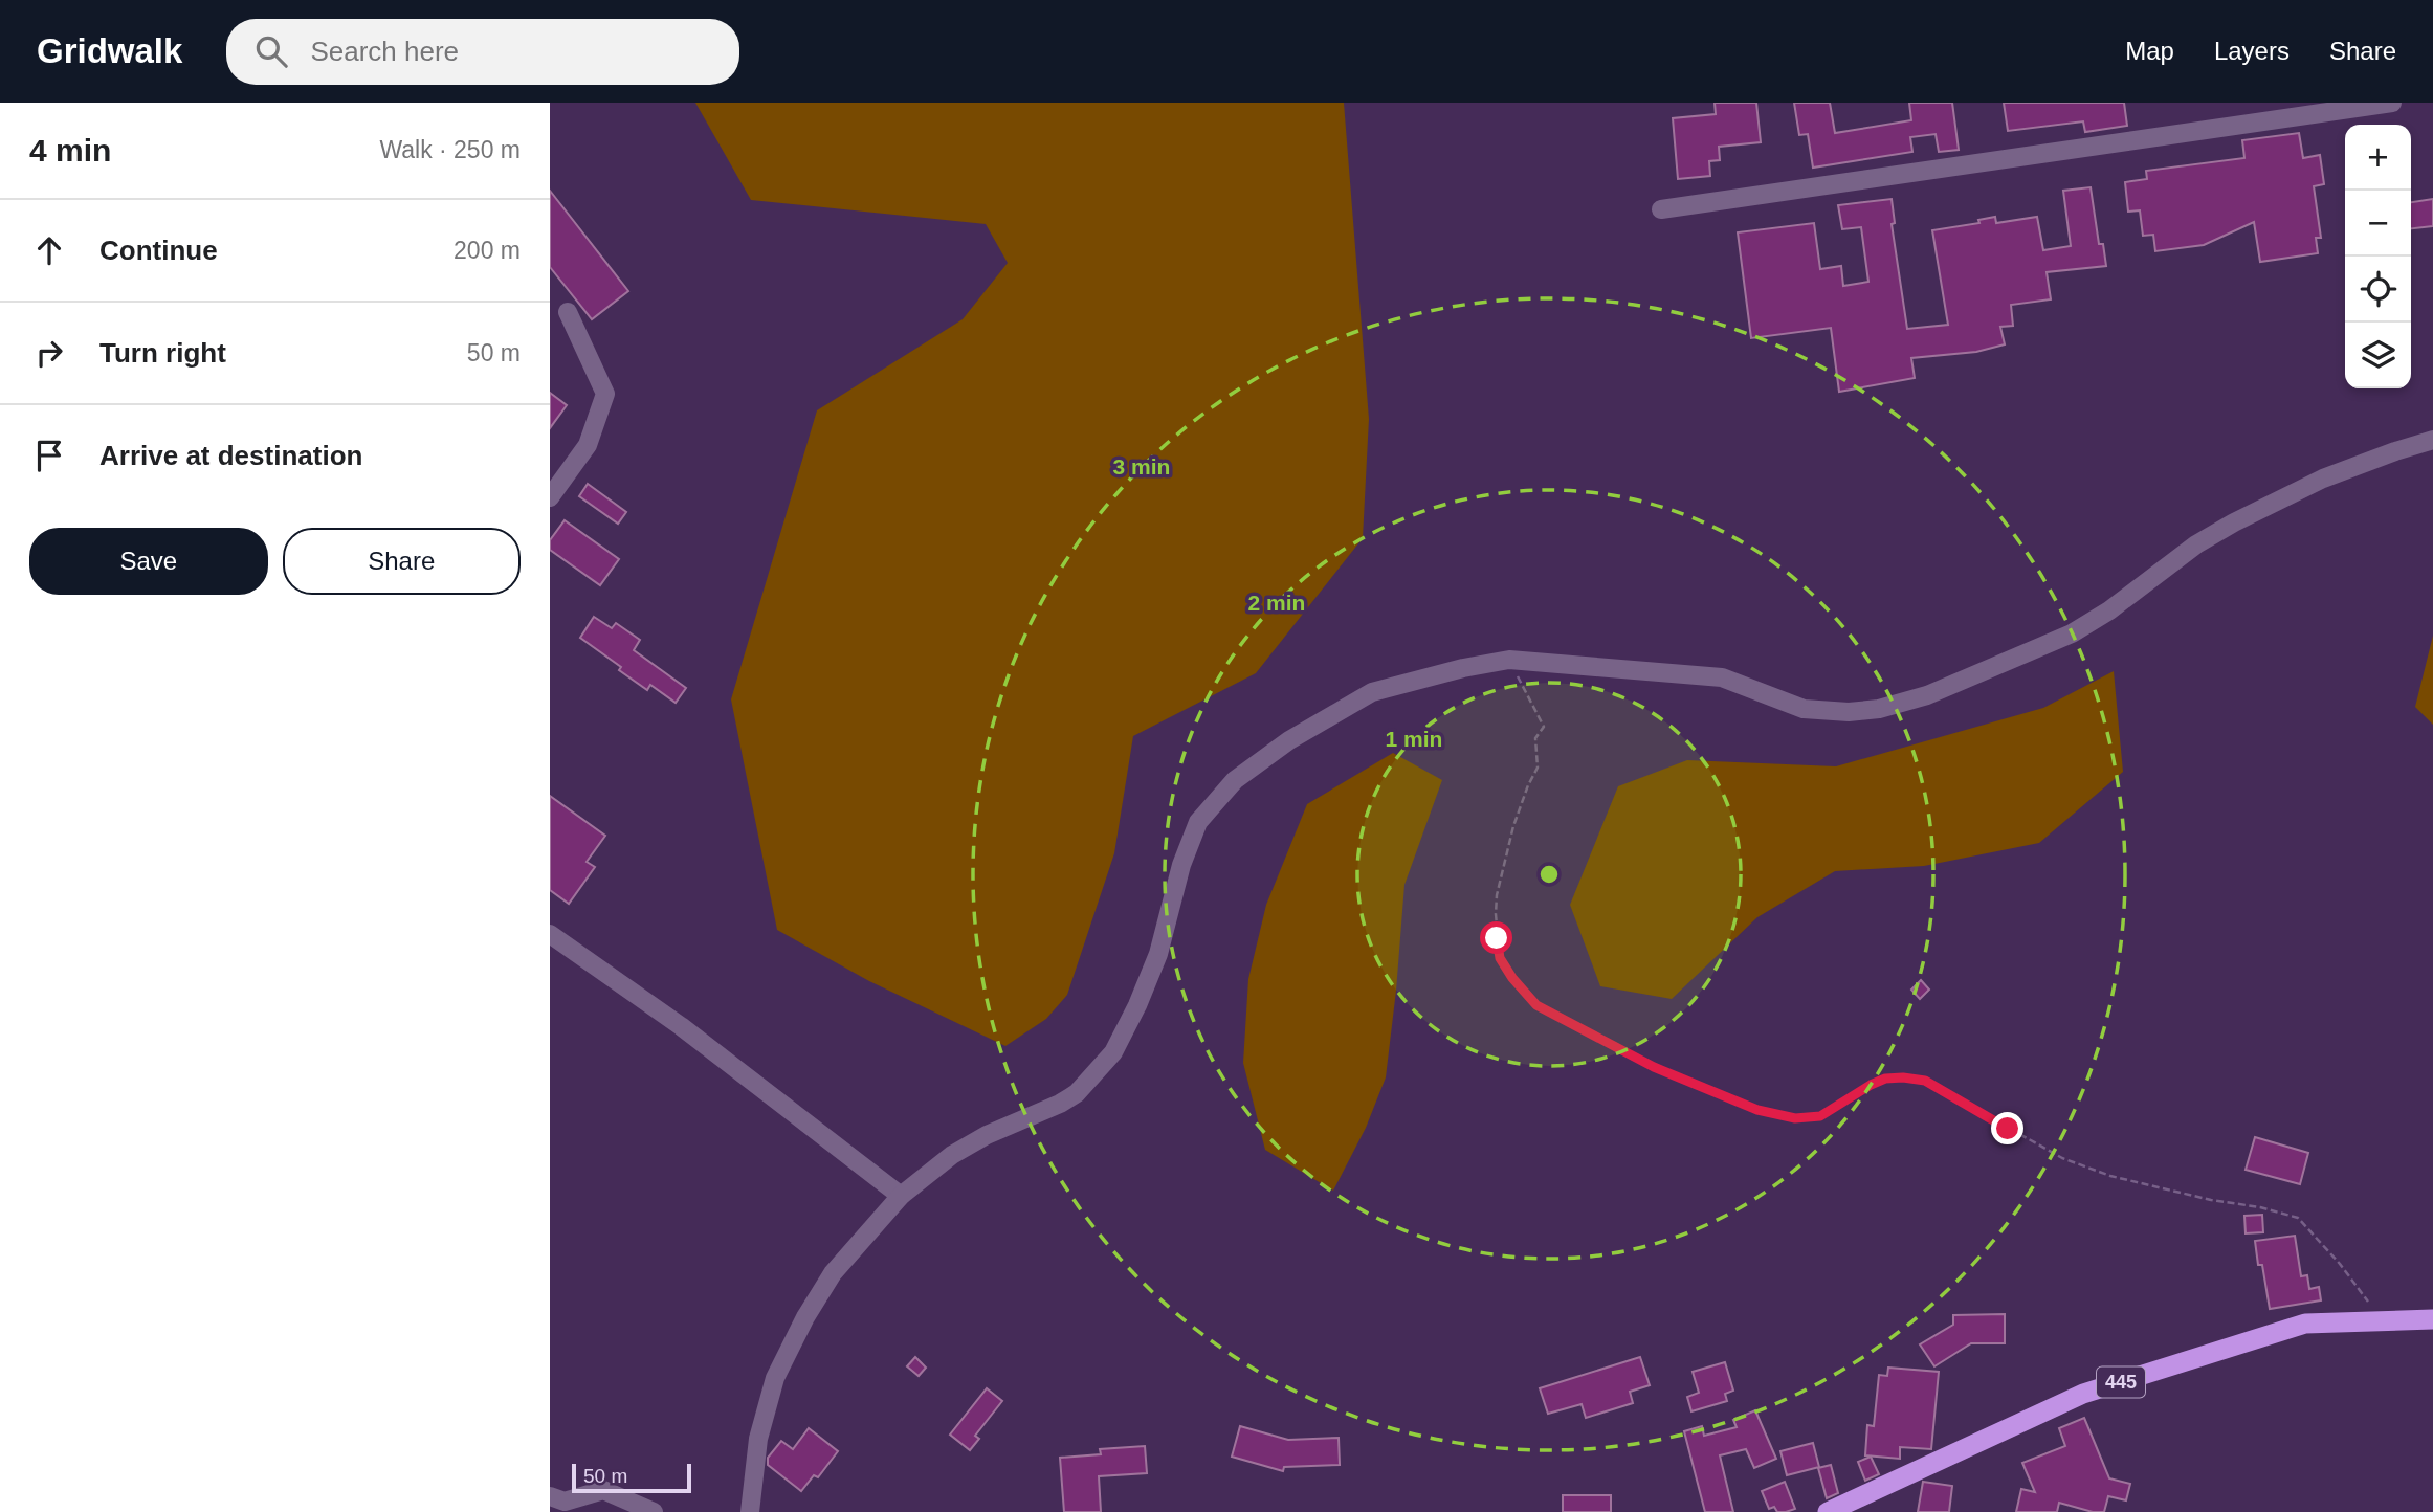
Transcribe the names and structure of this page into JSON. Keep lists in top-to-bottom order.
{
  "streets": {
    "highway": ["445"]
  },
  "scale_bar": "50 m",
  "page": {
    "header": "Gridwalk",
    "search": "Search here",
    "nav": ["Map", "Layers", "Share"],
    "heading": ["4 min", "Walk · 250 m"],
    "map_buttons": ["+", "−"],
    "list": [
      ["Continue", "200 m"],
      ["Turn right", "50 m"],
      "Arrive at destination"
    ],
    "buttons": ["Save", "Share"],
    "scale": "50 m"
  },
  "rings": ["3 min", "2 min", "1 min"]
}
